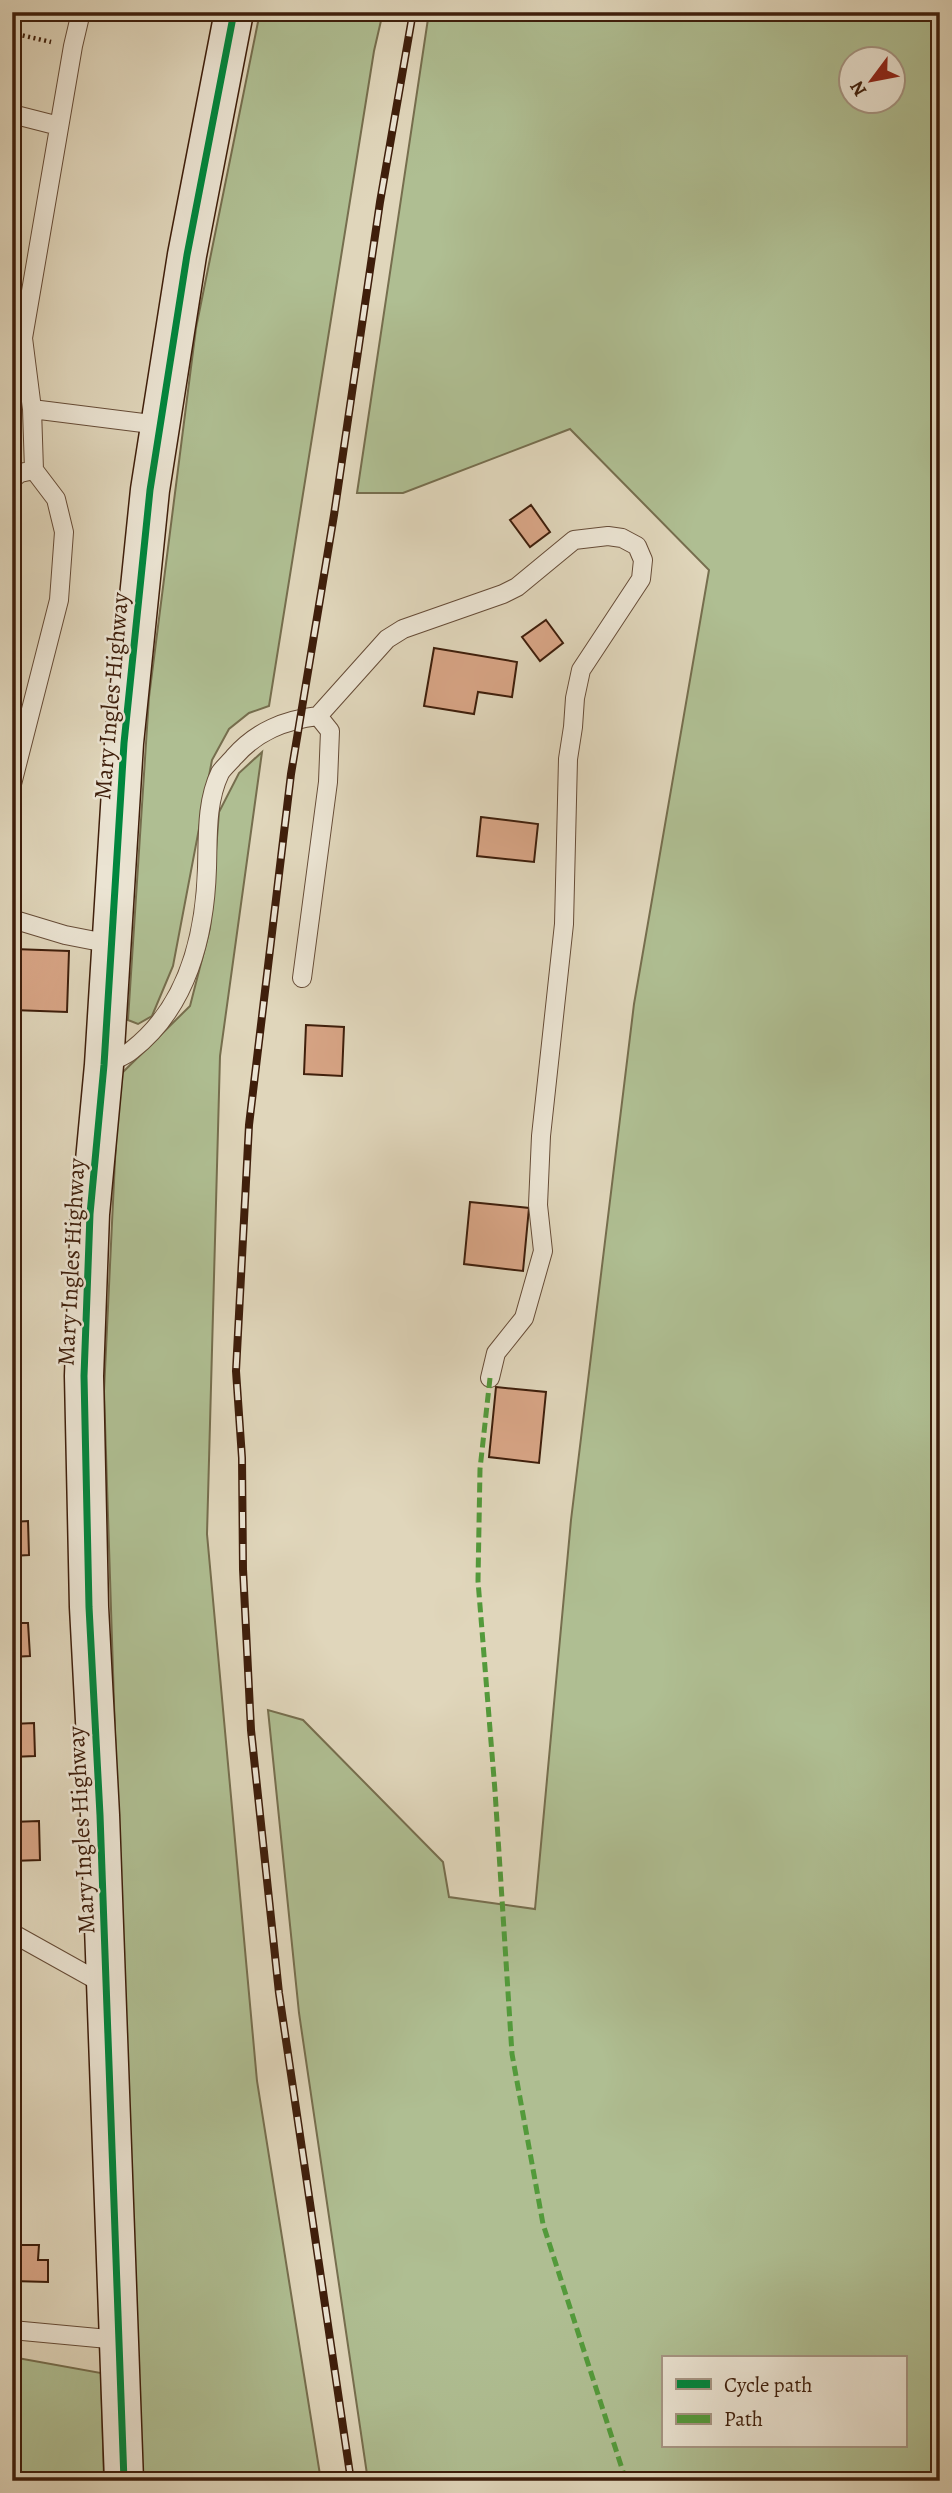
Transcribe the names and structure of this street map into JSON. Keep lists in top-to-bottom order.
{
  "streets": {
    "street": ["Mary Ingles Highway"]
  },
  "legend": ["Cycle path", "Path"],
  "north": "bottom left"
}
